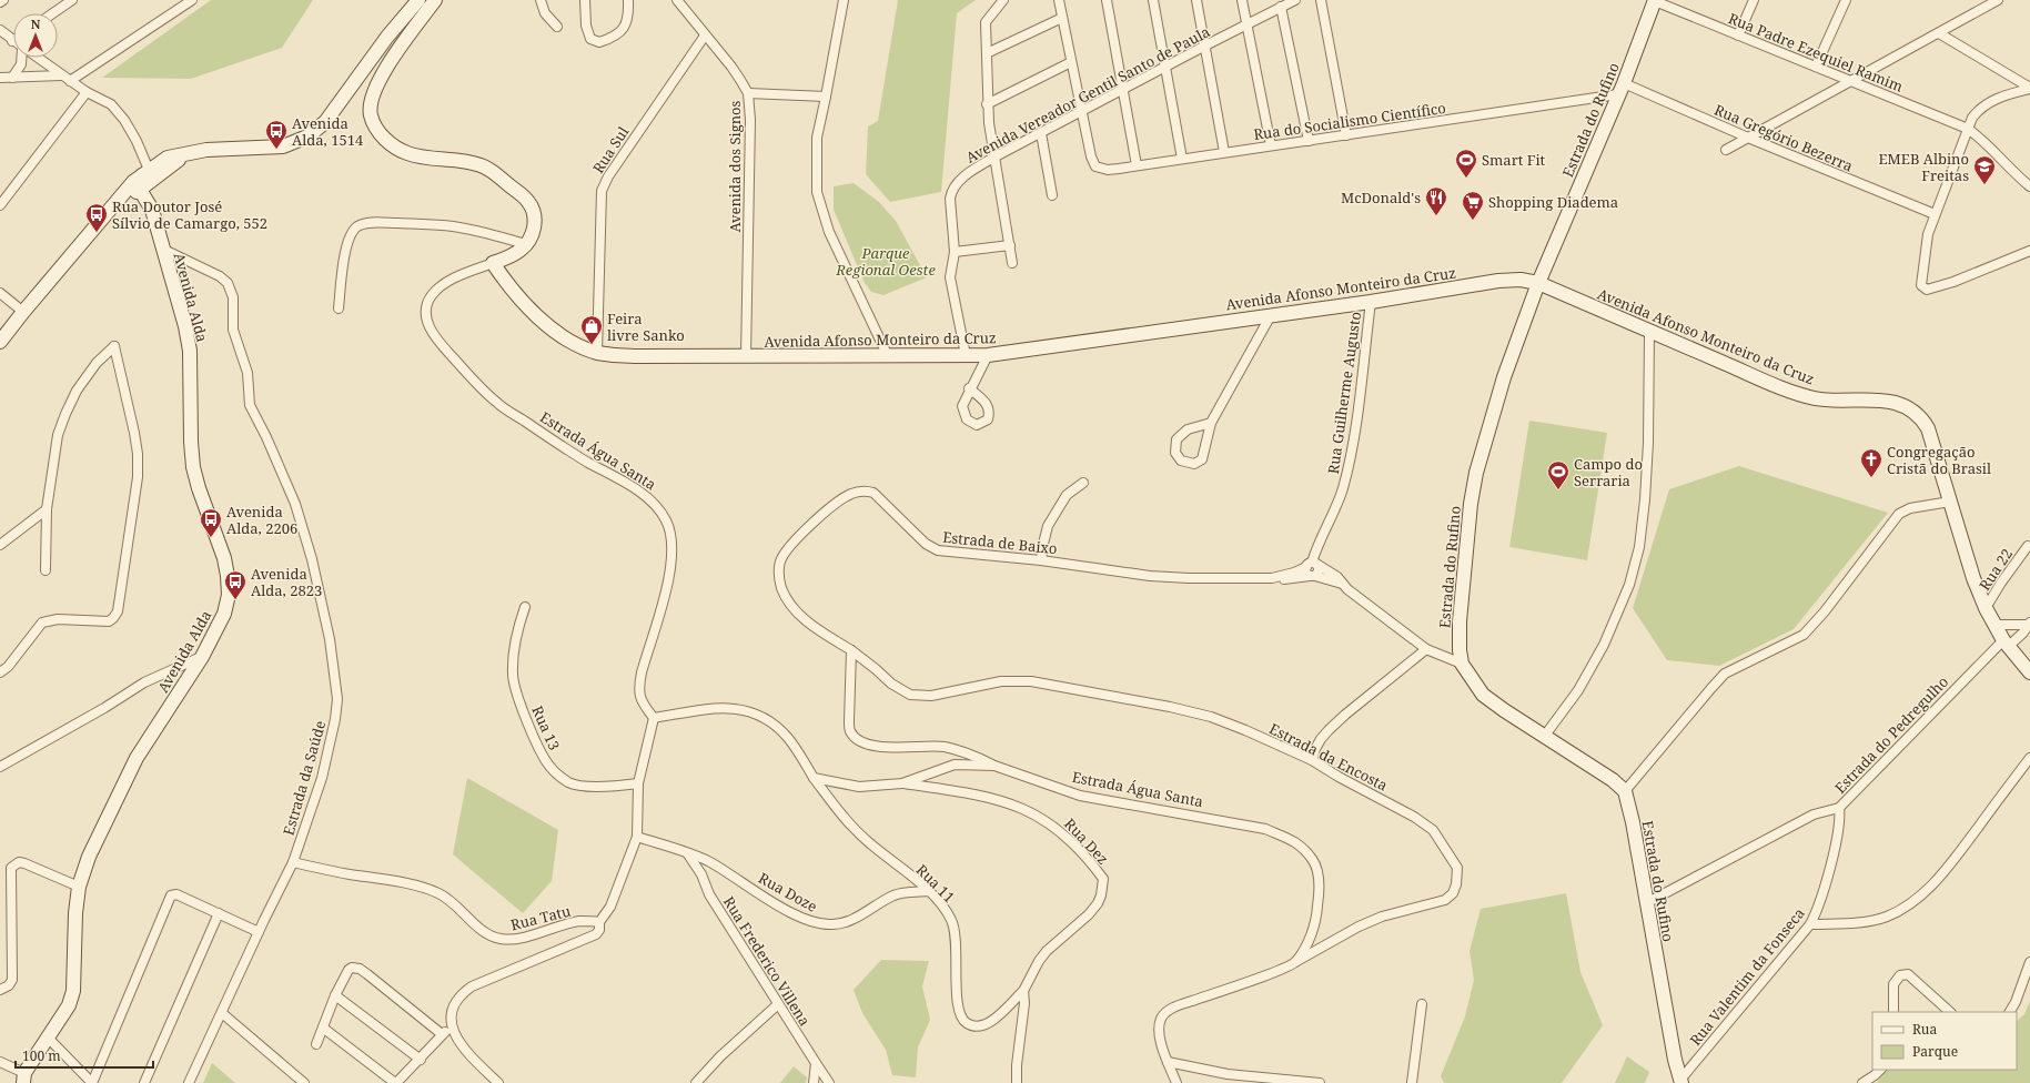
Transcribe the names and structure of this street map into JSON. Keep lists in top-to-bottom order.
{
  "streets": {
    "street": [
      "Rua Padre Ezequiel Ramim",
      "Avenida Vereador Gentil Santo de Paula",
      "Estrada do Rufino",
      "Rua do Socialismo Científico",
      "Rua Gregório Bezerra",
      "Rua Sul",
      "Avenida dos Signos",
      "Avenida Afonso Monteiro da Cruz",
      "Avenida Alda",
      "Rua Guilherme Augusto",
      "Estrada Água Santa",
      "Estrada de Baixo",
      "Rua 22",
      "Rua 13",
      "Estrada do Pedregulho",
      "Estrada da Encosta",
      "Estrada da Saúde",
      "Rua Dez",
      "Rua 11",
      "Rua Doze",
      "Rua Tatu",
      "Rua Frederico Villena",
      "Rua Valentim da Fonseca"
    ]
  },
  "crossings": [
    ["Rua Padre Ezequiel Ramim", "Estrada do Rufino"],
    ["Avenida Vereador Gentil Santo de Paula", "Rua do Socialismo Científico"],
    ["Avenida Vereador Gentil Santo de Paula", "Avenida Afonso Monteiro da Cruz"],
    ["Estrada do Rufino", "Rua do Socialismo Científico"],
    ["Estrada do Rufino", "Rua Gregório Bezerra"],
    ["Estrada do Rufino", "Avenida Afonso Monteiro da Cruz"],
    ["Estrada do Rufino", "Estrada de Baixo"],
    ["Estrada do Rufino", "Estrada do Pedregulho"],
    ["Estrada do Rufino", "Rua Valentim da Fonseca"],
    ["Rua do Socialismo Científico", "Rua Gregório Bezerra"],
    ["Rua Sul", "Avenida dos Signos"],
    ["Rua Sul", "Avenida Afonso Monteiro da Cruz"],
    ["Avenida dos Signos", "Avenida Afonso Monteiro da Cruz"],
    ["Avenida Afonso Monteiro da Cruz", "Rua Guilherme Augusto"],
    ["Avenida Afonso Monteiro da Cruz", "Estrada Água Santa"],
    ["Avenida Afonso Monteiro da Cruz", "Rua 22"],
    ["Avenida Afonso Monteiro da Cruz", "Estrada do Pedregulho"],
    ["Avenida Alda", "Estrada da Saúde"],
    ["Rua Guilherme Augusto", "Estrada de Baixo"],
    ["Estrada Água Santa", "Estrada da Encosta"],
    ["Estrada Água Santa", "Rua Dez"],
    ["Estrada Água Santa", "Rua 11"],
    ["Estrada de Baixo", "Estrada da Encosta"],
    ["Estrada do Pedregulho", "Rua Valentim da Fonseca"],
    ["Estrada da Saúde", "Rua Tatu"],
    ["Rua Dez", "Rua 11"],
    ["Rua 11", "Rua Doze"],
    ["Rua Doze", "Rua Frederico Villena"]
  ],
  "parks": ["Parque Regional Oeste"],
  "places": {
    "bus stop": [
      "Avenida Alda, 1514",
      "Rua Doutor José Sílvio de Camargo, 552",
      "Avenida Alda, 2206",
      "Avenida Alda, 2823"
    ],
    "sports": ["Smart Fit", "Campo do Serraria"],
    "school or university": ["EMEB Albino Freitas"],
    "restaurant": ["McDonald's"],
    "supermarket": ["Shopping Diadema"],
    "shop": ["Feira livre Sanko"],
    "church": ["Congregação Cristã do Brasil"]
  },
  "legend": ["Rua", "Parque"],
  "scale_bar": "100 m",
  "north": "top"
}
